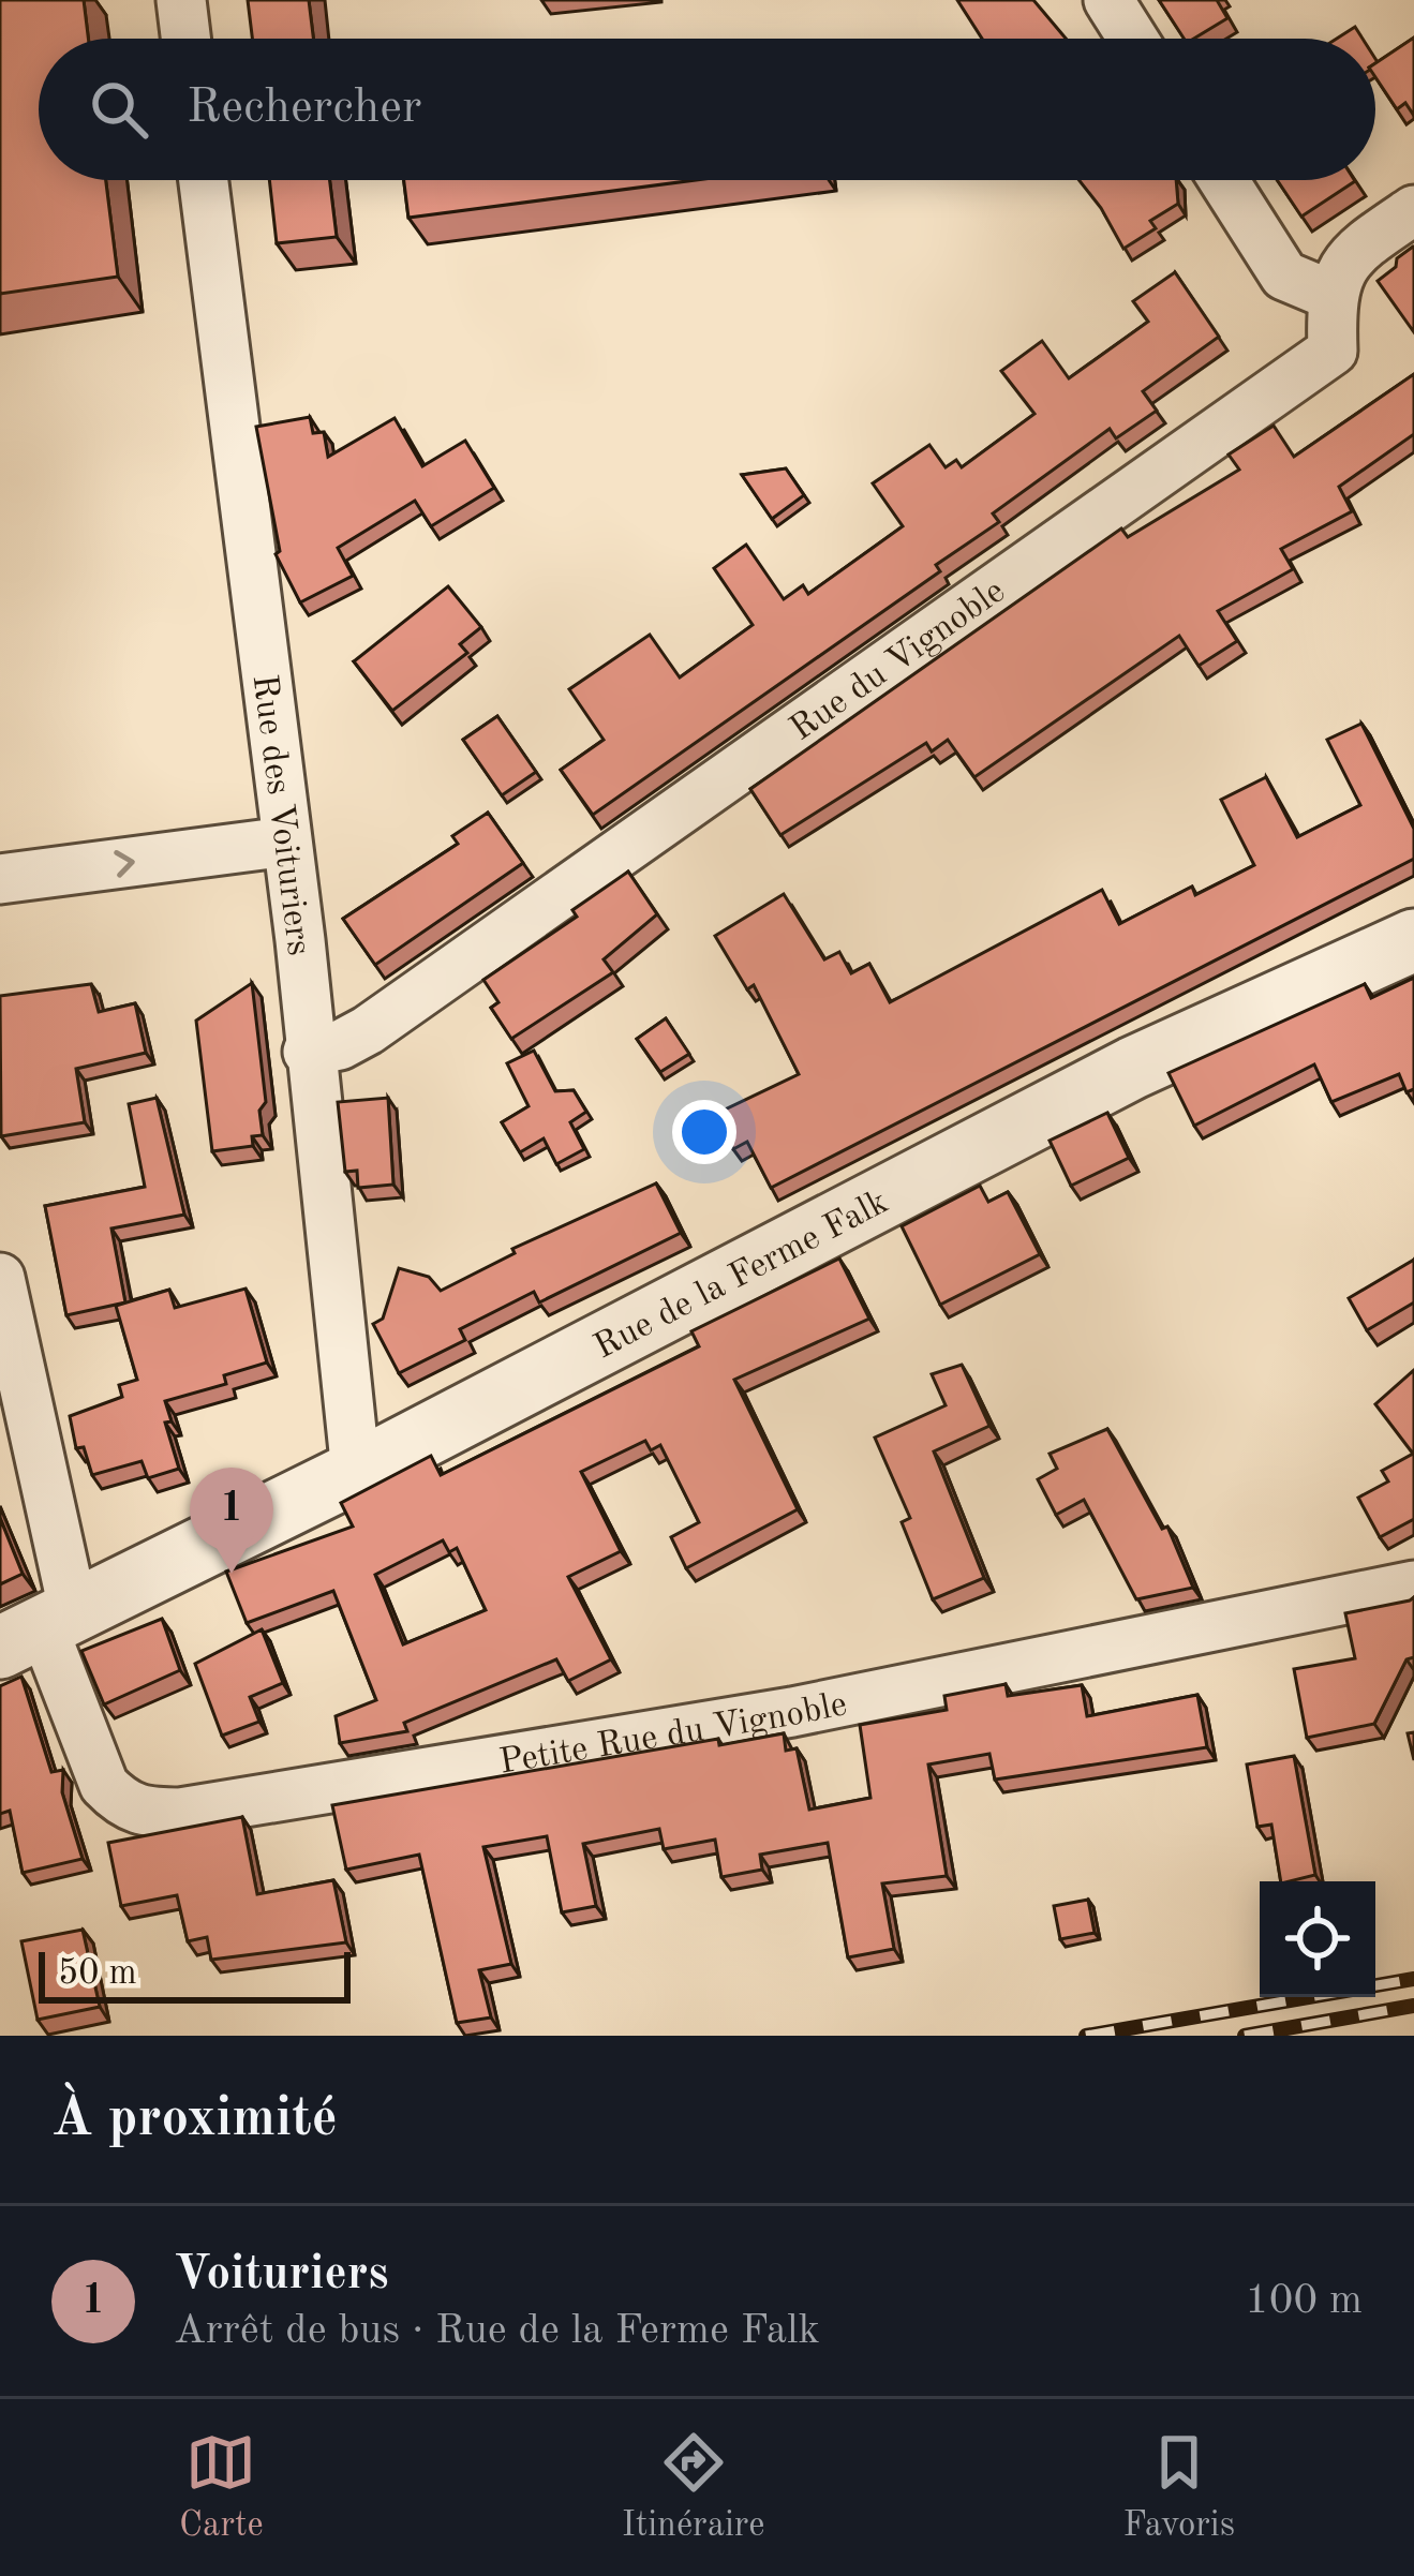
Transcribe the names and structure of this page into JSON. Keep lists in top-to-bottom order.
{
  "streets": {
    "street": [
      "Rue du Vignoble",
      "Rue des Voituriers",
      "Rue de la Ferme Falk",
      "Petite Rue du Vignoble"
    ]
  },
  "crossings": [
    ["Rue du Vignoble", "Rue des Voituriers"],
    ["Rue des Voituriers", "Rue de la Ferme Falk"],
    ["Rue de la Ferme Falk", "Petite Rue du Vignoble"]
  ],
  "scale_bar": "50 m",
  "page": {
    "search": "Rechercher",
    "pins": "1",
    "scale": "50 m",
    "heading": "À proximité",
    "list": [
      {
        "mark": "1",
        "name": "Voituriers",
        "note": "Arrêt de bus · Rue de la Ferme Falk",
        "value": "100 m"
      }
    ],
    "nav": ["Carte", "Itinéraire", "Favoris"]
  }
}
